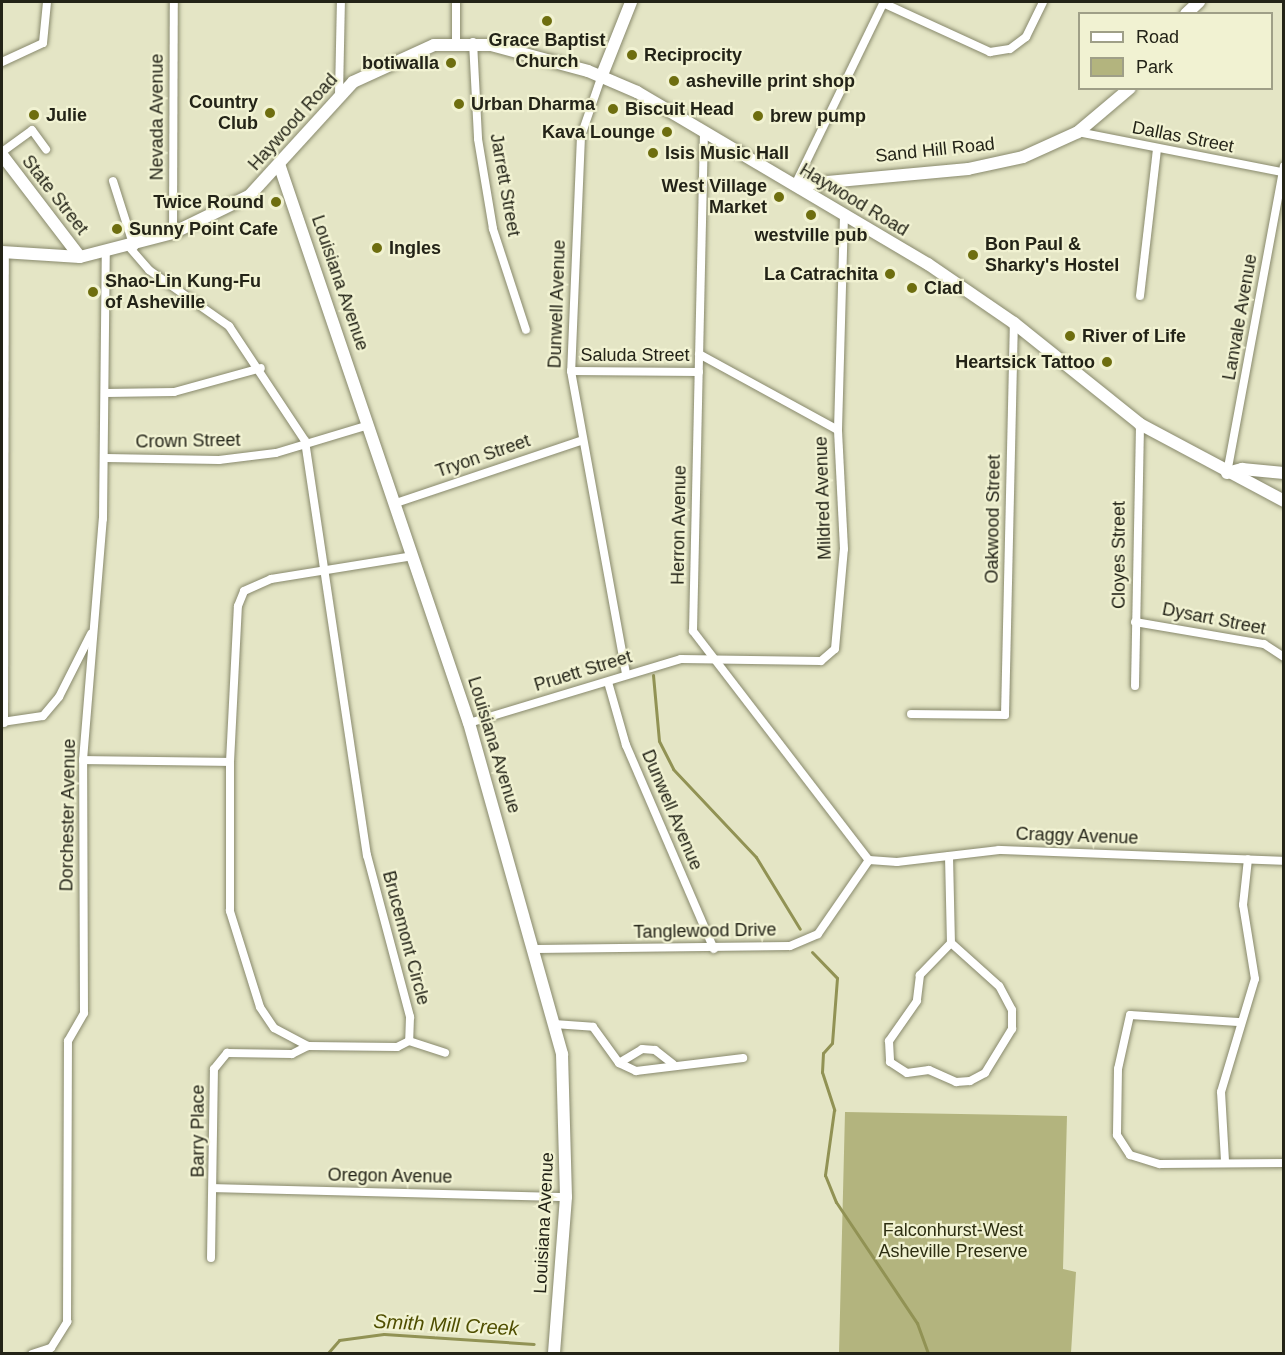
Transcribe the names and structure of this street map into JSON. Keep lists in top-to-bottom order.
{
  "streets": {
    "street": [
      "Nevada Avenue",
      "Haywood Road",
      "Dallas Street",
      "Sand Hill Road",
      "Jarrett Street",
      "State Street",
      "Louisiana Avenue",
      "Dunwell Avenue",
      "Lanvale Avenue",
      "Saluda Street",
      "Crown Street",
      "Tryon Street",
      "Mildred Avenue",
      "Oakwood Street",
      "Herron Avenue",
      "Cloyes Street",
      "Dysart Street",
      "Pruett Street",
      "Dorchester Avenue",
      "Craggy Avenue",
      "Tanglewood Drive",
      "Brucemont Circle",
      "Barry Place",
      "Oregon Avenue"
    ]
  },
  "crossings": [
    ["Nevada Avenue", "Haywood Road"],
    ["Haywood Road", "Sand Hill Road"],
    ["Haywood Road", "Jarrett Street"],
    ["Haywood Road", "State Street"],
    ["Haywood Road", "Louisiana Avenue"],
    ["Haywood Road", "Dunwell Avenue"],
    ["Haywood Road", "Lanvale Avenue"],
    ["Haywood Road", "Mildred Avenue"],
    ["Haywood Road", "Oakwood Street"],
    ["Haywood Road", "Herron Avenue"],
    ["Haywood Road", "Cloyes Street"],
    ["Haywood Road", "Dorchester Avenue"],
    ["Dallas Street", "Sand Hill Road"],
    ["Dallas Street", "Lanvale Avenue"],
    ["Louisiana Avenue", "Crown Street"],
    ["Louisiana Avenue", "Tryon Street"],
    ["Louisiana Avenue", "Pruett Street"],
    ["Louisiana Avenue", "Tanglewood Drive"],
    ["Louisiana Avenue", "Oregon Avenue"],
    ["Dunwell Avenue", "Saluda Street"],
    ["Dunwell Avenue", "Tryon Street"],
    ["Dunwell Avenue", "Pruett Street"],
    ["Dunwell Avenue", "Tanglewood Drive"],
    ["Saluda Street", "Herron Avenue"],
    ["Crown Street", "Dorchester Avenue"],
    ["Crown Street", "Brucemont Circle"],
    ["Mildred Avenue", "Herron Avenue"],
    ["Mildred Avenue", "Pruett Street"],
    ["Herron Avenue", "Pruett Street"],
    ["Herron Avenue", "Craggy Avenue"],
    ["Herron Avenue", "Tanglewood Drive"],
    ["Cloyes Street", "Dysart Street"],
    ["Craggy Avenue", "Tanglewood Drive"],
    ["Barry Place", "Oregon Avenue"]
  ],
  "water": ["Smith Mill Creek"],
  "parks": ["Falconhurst-West Asheville Preserve"],
  "places": [
    "Grace Baptist Church",
    "Reciprocity",
    "botiwalla",
    "asheville print shop",
    "Urban Dharma",
    "Biscuit Head",
    "Country Club",
    "Julie",
    "brew pump",
    "Kava Lounge",
    "Isis Music Hall",
    "West Village Market",
    "Twice Round",
    "westville pub",
    "Sunny Point Cafe",
    "Ingles",
    "Bon Paul & Sharky's Hostel",
    "La Catrachita",
    "Clad",
    "Shao-Lin Kung-Fu of Asheville",
    "River of Life",
    "Heartsick Tattoo"
  ],
  "legend": ["Road", "Park"]
}
